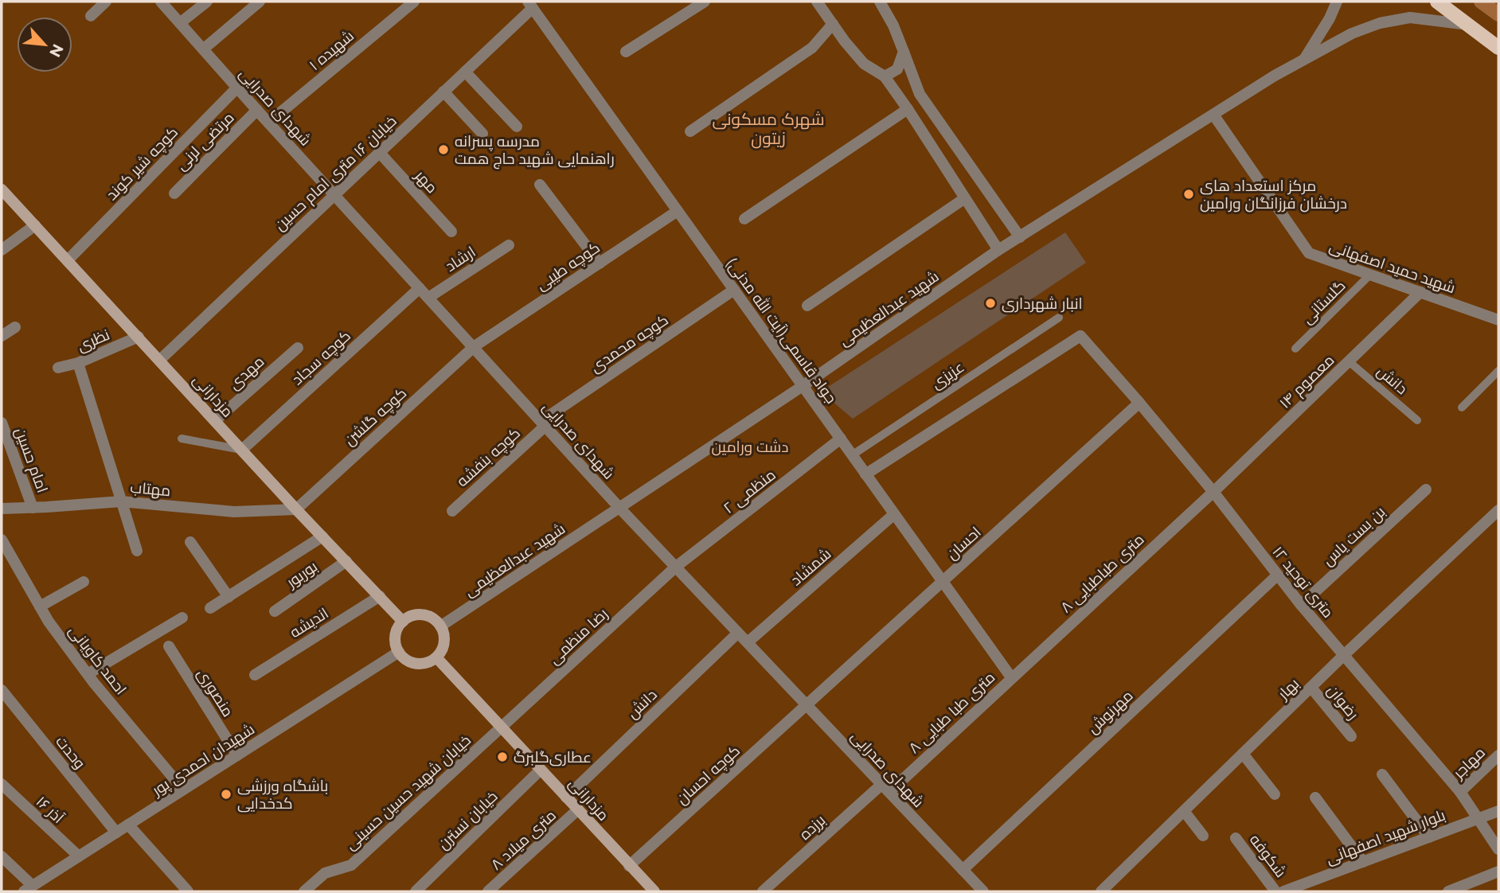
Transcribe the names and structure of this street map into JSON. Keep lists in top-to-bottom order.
{
  "streets": {
    "main road": ["مزدارانی"],
    "street": [
      "شهیده ۱",
      "شهدای صدرایی",
      "مرتضی لرنی",
      "کوچه شیر کوند",
      "خیابان ۱۶ متری امام حسین",
      "مهر",
      "ارشاد",
      "کوچه طیبی",
      "شهید حمید اصفهانی",
      "شهید عبدالعظیمی",
      "جواد قاسمی(آیت الله مدنی)",
      "نظری",
      "کوچه محمدی",
      "کوچه سجاد",
      "مهدی",
      "دانش",
      "۱۴ معصوم",
      "کوچه گلشن",
      "کوچه بنفشه",
      "امام حسین",
      "مهتاب",
      "منظمی ۲",
      "بن بست یاس",
      "احسان",
      "شمشاد",
      "۸ متری طباطبایی",
      "بوربور",
      "۱۲ متری توحید",
      "اندیشه",
      "رضا منظمی",
      "احمد کاویانی",
      "بهار",
      "منصوری",
      "رضوان",
      "مهرنوش",
      "۸ متری طبا طبایی",
      "وحدت",
      "شهیدان احمدی پور",
      "مهاجر",
      "کوچه احسان",
      "خیابان شهید حسین حسینی",
      "۱۶ آذر",
      "خیابان نسترن",
      "برزده",
      "بلوار شهید اصفهانی",
      "۸ متری میلاد",
      "شکوفه"
    ],
    "lane": ["گلستانی", "عزیزی"]
  },
  "crossings": [
    ["شهیده ۱", "شهدای صدرایی"],
    ["شهدای صدرایی", "مرتضی لرنی"],
    ["شهدای صدرایی", "کوچه شیر کوند"],
    ["شهدای صدرایی", "خیابان ۱۶ متری امام حسین"],
    ["شهدای صدرایی", "ارشاد"],
    ["شهدای صدرایی", "کوچه طیبی"],
    ["شهدای صدرایی", "شهید عبدالعظیمی"],
    ["شهدای صدرایی", "کوچه محمدی"],
    ["شهدای صدرایی", "کوچه سجاد"],
    ["شهدای صدرایی", "دانش"],
    ["شهدای صدرایی", "کوچه گلشن"],
    ["شهدای صدرایی", "کوچه بنفشه"],
    ["شهدای صدرایی", "منظمی ۲"],
    ["شهدای صدرایی", "احسان"],
    ["شهدای صدرایی", "شمشاد"],
    ["شهدای صدرایی", "رضا منظمی"],
    ["شهدای صدرایی", "مهرنوش"],
    ["شهدای صدرایی", "۸ متری طبا طبایی"],
    ["شهدای صدرایی", "کوچه احسان"],
    ["شهدای صدرایی", "برزده"],
    ["کوچه شیر کوند", "مزدارانی"],
    ["خیابان ۱۶ متری امام حسین", "مهر"],
    ["خیابان ۱۶ متری امام حسین", "جواد قاسمی(آیت الله مدنی)"],
    ["خیابان ۱۶ متری امام حسین", "مزدارانی"],
    ["کوچه طیبی", "جواد قاسمی(آیت الله مدنی)"],
    ["کوچه طیبی", "کوچه گلشن"],
    ["شهید حمید اصفهانی", "گلستانی"],
    ["شهید حمید اصفهانی", "شهید عبدالعظیمی"],
    ["شهید حمید اصفهانی", "۱۴ معصوم"],
    ["شهید عبدالعظیمی", "جواد قاسمی(آیت الله مدنی)"],
    ["شهید عبدالعظیمی", "مزدارانی"],
    ["شهید عبدالعظیمی", "شهیدان احمدی پور"],
    ["جواد قاسمی(آیت الله مدنی)", "کوچه محمدی"],
    ["جواد قاسمی(آیت الله مدنی)", "عزیزی"],
    ["جواد قاسمی(آیت الله مدنی)", "منظمی ۲"],
    ["جواد قاسمی(آیت الله مدنی)", "احسان"],
    ["جواد قاسمی(آیت الله مدنی)", "شمشاد"],
    ["جواد قاسمی(آیت الله مدنی)", "۸ متری طباطبایی"],
    ["جواد قاسمی(آیت الله مدنی)", "۱۲ متری توحید"],
    ["جواد قاسمی(آیت الله مدنی)", "۸ متری طبا طبایی"],
    ["نظری", "مزدارانی"],
    ["کوچه محمدی", "کوچه بنفشه"],
    ["کوچه سجاد", "مزدارانی"],
    ["مهدی", "مزدارانی"],
    ["دانش", "۱۴ معصوم"],
    ["دانش", "مزدارانی"],
    ["۱۴ معصوم", "۸ متری طباطبایی"],
    ["۱۴ معصوم", "۱۲ متری توحید"],
    ["مزدارانی", "کوچه گلشن"],
    ["مزدارانی", "مهتاب"],
    ["مزدارانی", "بوربور"],
    ["مزدارانی", "اندیشه"],
    ["مزدارانی", "رضا منظمی"],
    ["مزدارانی", "شهیدان احمدی پور"],
    ["مزدارانی", "کوچه احسان"],
    ["مزدارانی", "خیابان شهید حسین حسینی"],
    ["مزدارانی", "خیابان نسترن"],
    ["مزدارانی", "۸ متری میلاد"],
    ["کوچه گلشن", "مهتاب"],
    ["امام حسین", "مهتاب"],
    ["منظمی ۲", "رضا منظمی"],
    ["بن بست یاس", "۱۲ متری توحید"],
    ["احسان", "۱۲ متری توحید"],
    ["احسان", "کوچه احسان"],
    ["۸ متری طباطبایی", "۱۲ متری توحید"],
    ["۸ متری طباطبایی", "۸ متری طبا طبایی"],
    ["۱۲ متری توحید", "بهار"],
    ["۱۲ متری توحید", "مهرنوش"],
    ["۱۲ متری توحید", "مهاجر"],
    ["۱۲ متری توحید", "بلوار شهید اصفهانی"],
    ["رضا منظمی", "خیابان شهید حسین حسینی"],
    ["احمد کاویانی", "شهیدان احمدی پور"],
    ["بهار", "رضوان"],
    ["منصوری", "شهیدان احمدی پور"],
    ["۸ متری طبا طبایی", "برزده"],
    ["وحدت", "شهیدان احمدی پور"],
    ["شهیدان احمدی پور", "۱۶ آذر"]
  ],
  "districts": ["شهرک مسکونی زیتون"],
  "parks": ["دشت ورامین"],
  "places": [
    "مدرسه پسرانه راهنمایی شهید حاج همت",
    "مرکز استعداد های درخشان فرزانگان ورامین",
    "انبار شهرداری",
    "عطاری‌گلبرگ",
    "باشگاه ورزشی کدخدایی"
  ],
  "north": "bottom right"
}
